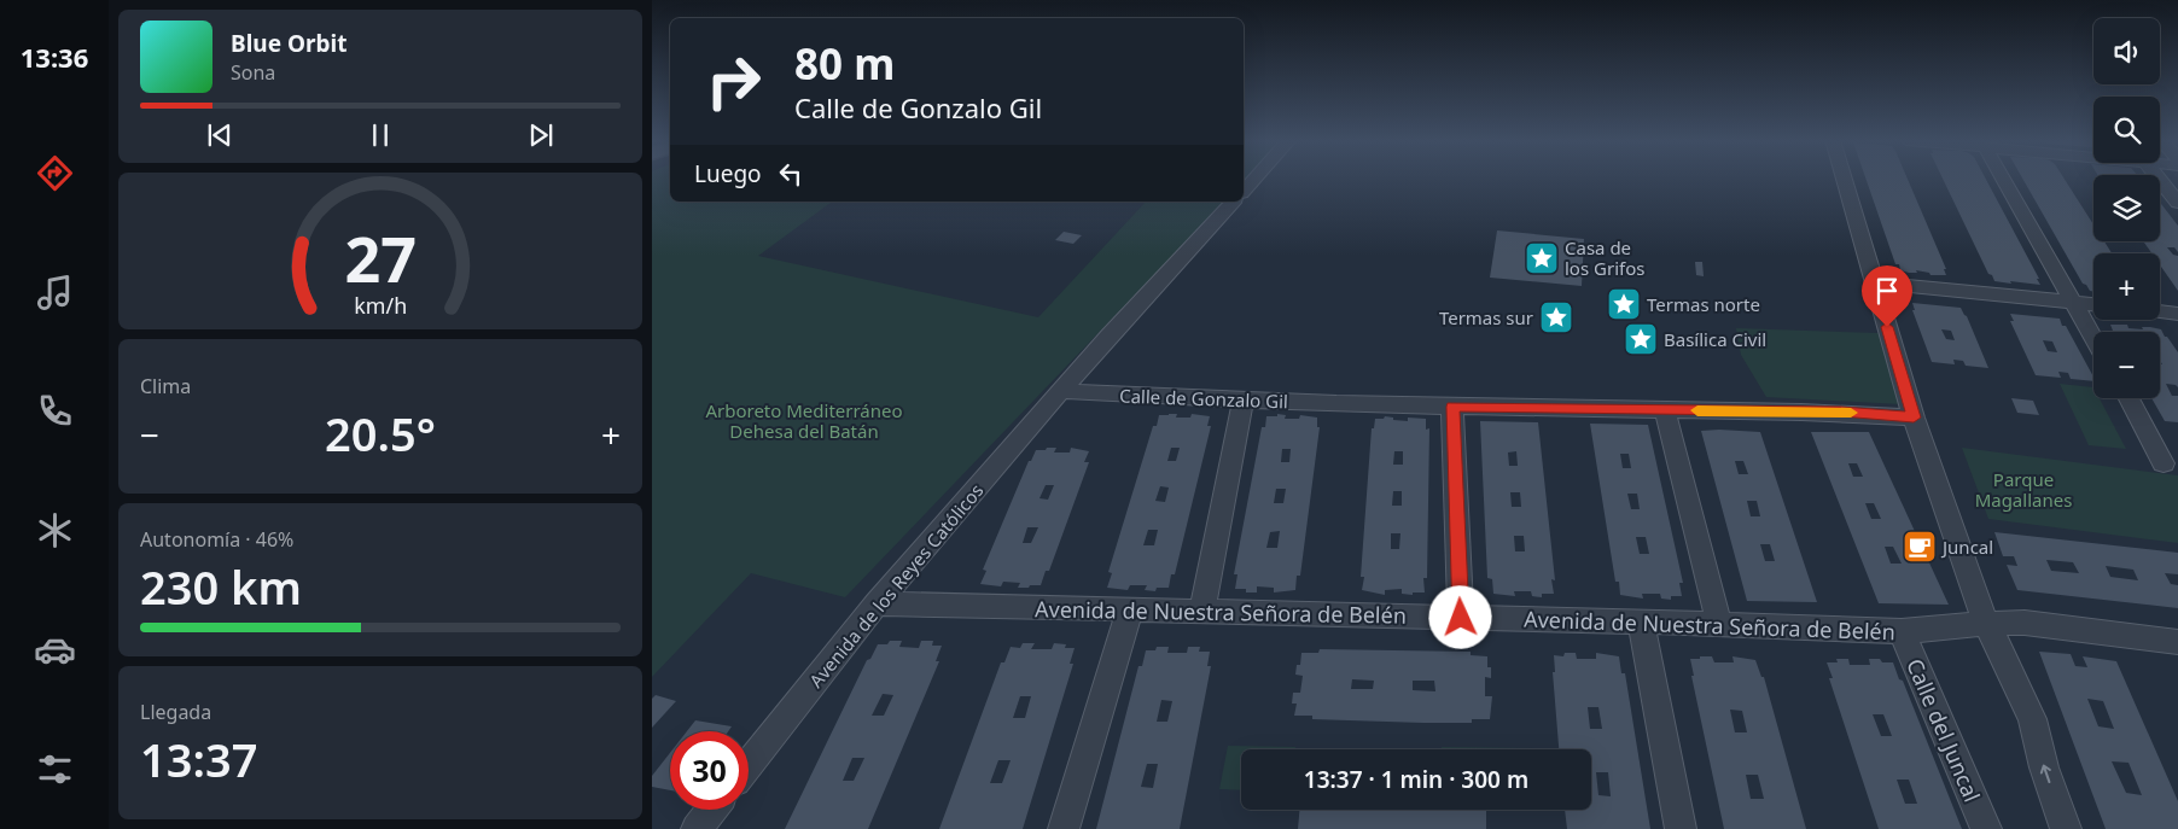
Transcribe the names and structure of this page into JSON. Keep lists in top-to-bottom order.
{
  "streets": {
    "street": [
      "Calle de Gonzalo Gil",
      "Avenida de los Reyes Católicos",
      "Avenida de Nuestra Señora de Belén",
      "Calle del Juncal"
    ]
  },
  "crossings": [
    ["Calle de Gonzalo Gil", "Avenida de los Reyes Católicos"],
    ["Avenida de los Reyes Católicos", "Avenida de Nuestra Señora de Belén"],
    ["Avenida de Nuestra Señora de Belén", "Calle del Juncal"]
  ],
  "parks": ["Arboreto Mediterráneo Dehesa del Batán", "Parque Magallanes"],
  "places": {
    "place": [
      "Casa de los Grifos",
      "Termas norte",
      "Termas sur",
      "Basílica Civil"
    ],
    "cafe": ["Juncal"]
  },
  "page": {
    "tabs": "13:36",
    "map_buttons": ["+", "−"],
    "turn": ["80 m", "Calle de Gonzalo Gil"],
    "song": ["Blue Orbit", "Sona"],
    "then": "Luego",
    "tile": [
      "Clima",
      ["Autonomía · 46%", "230 km"],
      ["Llegada", "13:37"]
    ],
    "heat": ["−", "20.5°", "+"],
    "limit": "30",
    "trip": "13:37 · 1 min · 300 m",
    "gauge": ["27", "km/h"]
  }
}
